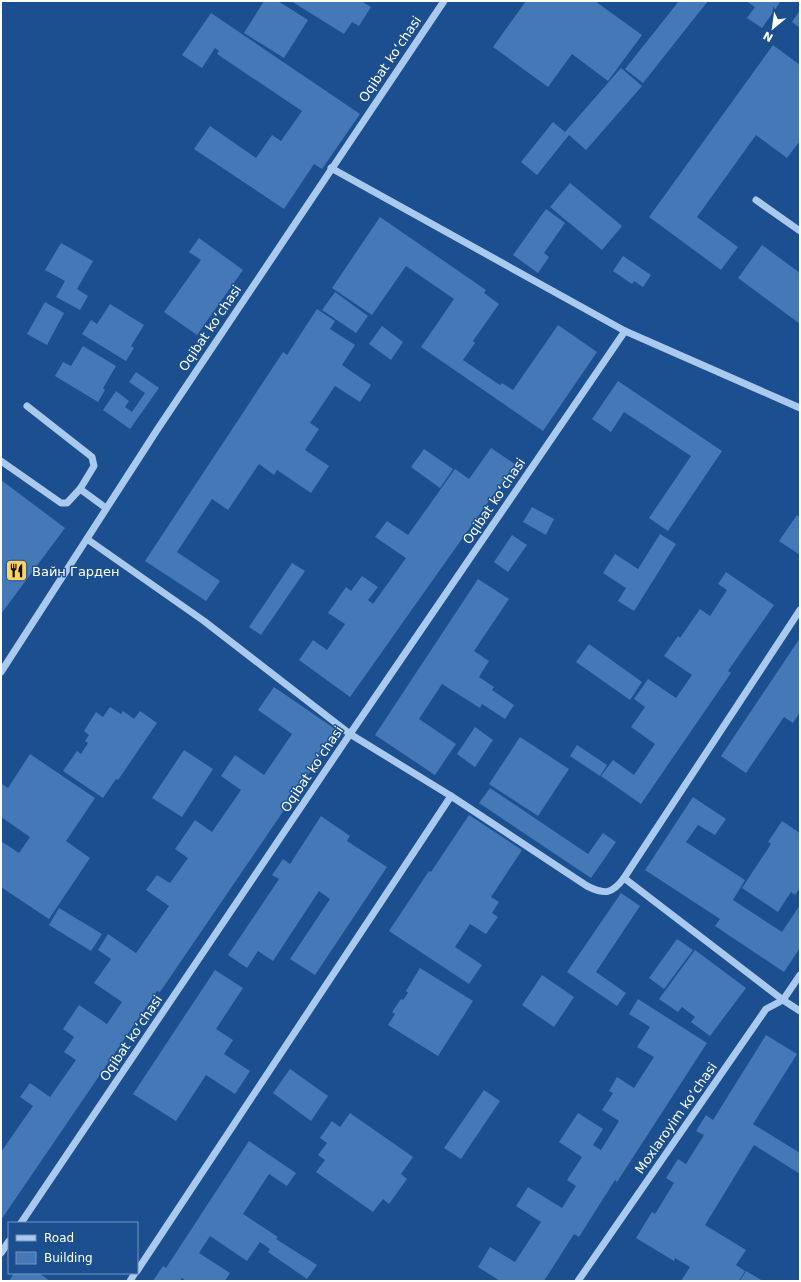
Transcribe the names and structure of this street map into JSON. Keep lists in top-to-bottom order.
{
  "streets": {
    "street": ["Oqibat koʻchasi", "Moxlaroyim koʻchasi"]
  },
  "places": {
    "restaurant": ["Вайн Гарден"]
  },
  "legend": ["Road", "Building"],
  "north": "bottom left"
}
